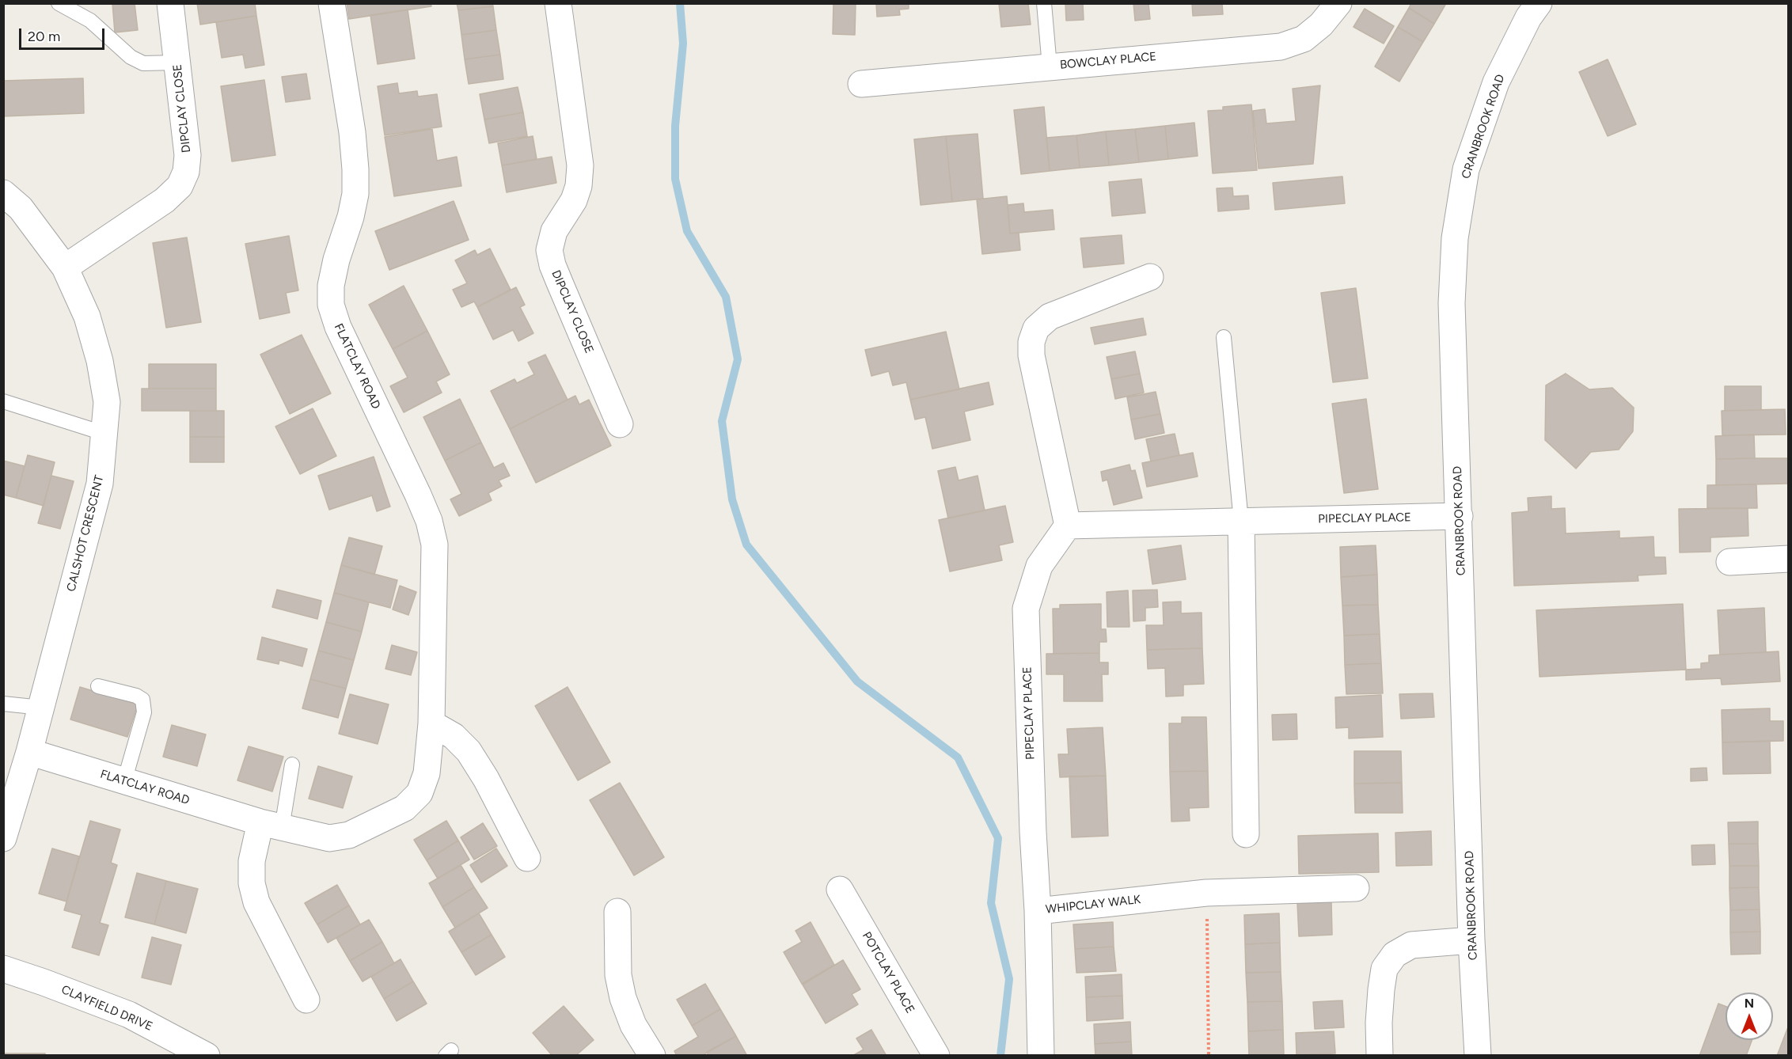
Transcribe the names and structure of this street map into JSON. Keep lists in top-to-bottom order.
{
  "streets": {
    "street": [
      "BOWCLAY PLACE",
      "DIPCLAY CLOSE",
      "CRANBROOK ROAD",
      "FLATCLAY ROAD",
      "PIPECLAY PLACE",
      "CALSHOT CRESCENT",
      "WHIPCLAY WALK",
      "POTCLAY PLACE",
      "CLAYFIELD DRIVE"
    ]
  },
  "crossings": [
    ["DIPCLAY CLOSE", "CALSHOT CRESCENT"],
    ["CRANBROOK ROAD", "PIPECLAY PLACE"],
    ["FLATCLAY ROAD", "CALSHOT CRESCENT"],
    ["PIPECLAY PLACE", "WHIPCLAY WALK"]
  ],
  "scale_bar": "20 m",
  "north": "top"
}
